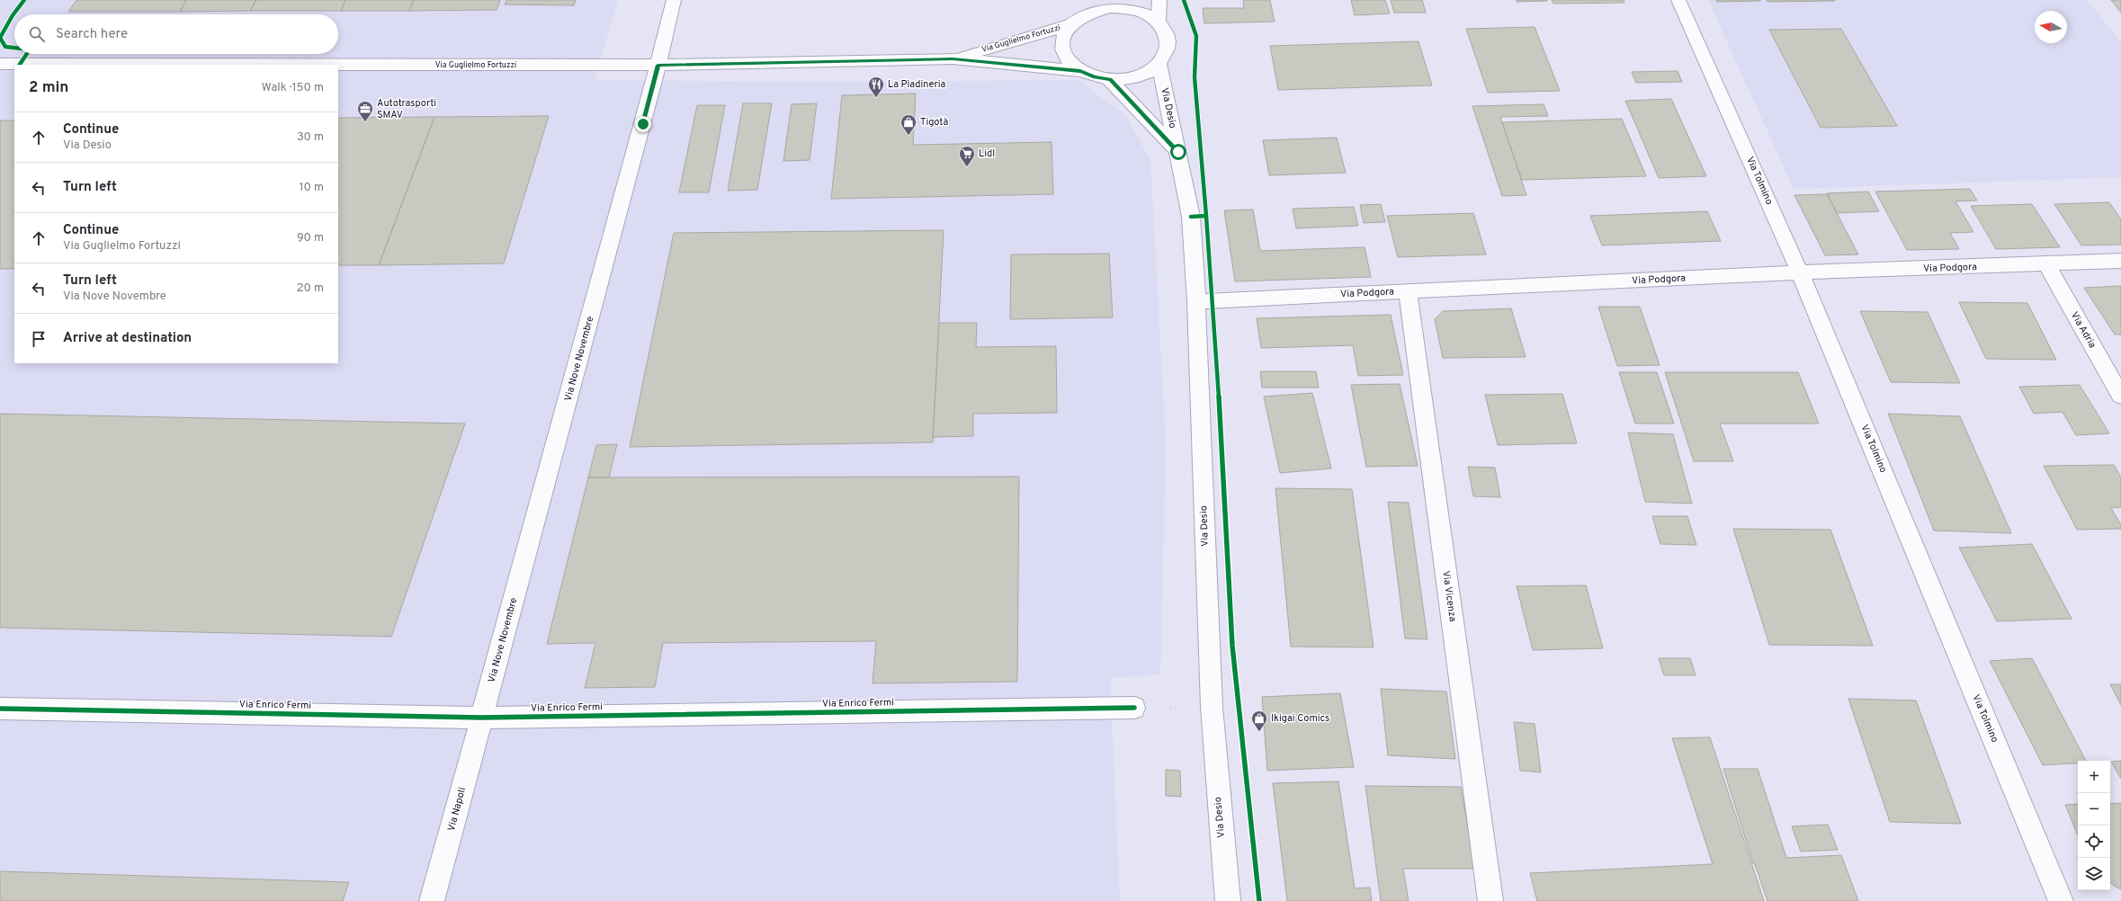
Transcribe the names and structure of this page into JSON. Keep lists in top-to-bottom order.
{
  "streets": {
    "street": [
      "Via Guglielmo Fortuzzi",
      "Via Desio",
      "Via Tolmino",
      "Via Podgora",
      "Via Adria",
      "Via Nove Novembre",
      "Via Vicenza",
      "Via Enrico Fermi",
      "Via Napoli"
    ]
  },
  "crossings": [
    ["Via Guglielmo Fortuzzi", "Via Desio"],
    ["Via Guglielmo Fortuzzi", "Via Nove Novembre"],
    ["Via Desio", "Via Podgora"],
    ["Via Tolmino", "Via Podgora"],
    ["Via Podgora", "Via Adria"],
    ["Via Podgora", "Via Vicenza"],
    ["Via Nove Novembre", "Via Enrico Fermi"],
    ["Via Nove Novembre", "Via Napoli"],
    ["Via Enrico Fermi", "Via Napoli"]
  ],
  "places": {
    "restaurant": ["La Piadineria"],
    "office": ["Autotrasporti SMAV"],
    "shop": ["Tigotà", "Ikigai Comics"],
    "supermarket": ["Lidl"]
  },
  "north": "left",
  "page": {
    "search": "Search here",
    "heading": ["2 min", "Walk · 150 m"],
    "list": [
      ["Continue", "Via Desio", "30 m"],
      ["Turn left", "10 m"],
      ["Continue", "Via Guglielmo Fortuzzi", "90 m"],
      ["Turn left", "Via Nove Novembre", "20 m"],
      "Arrive at destination"
    ],
    "map_buttons": ["+", "−"]
  }
}
